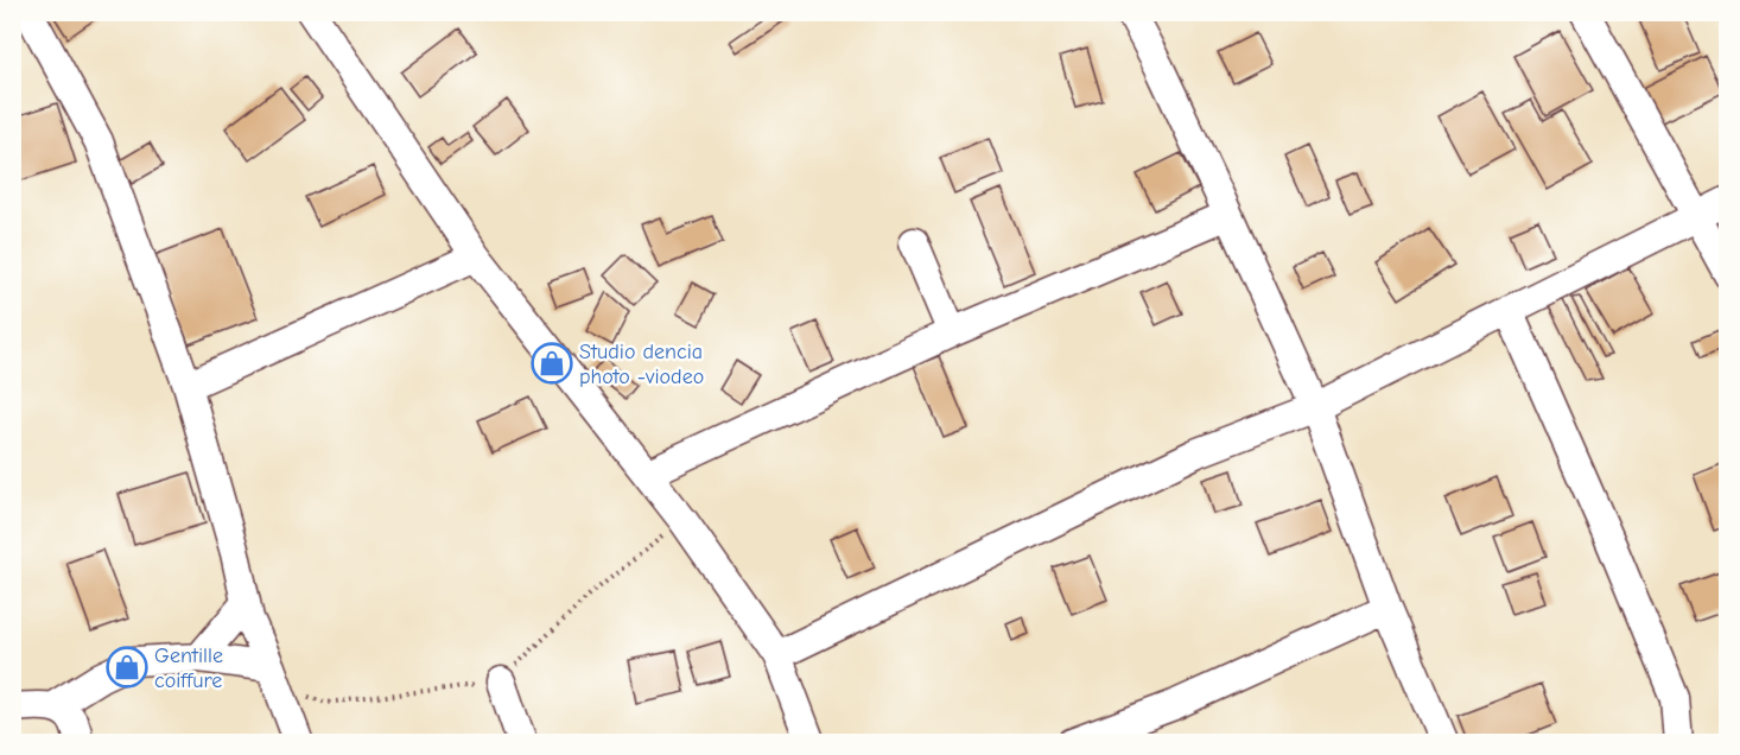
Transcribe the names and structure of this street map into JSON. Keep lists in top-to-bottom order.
{
  "places": {
    "shop": ["Studio dencia photo -viodeo", "Gentille coiffure"]
  }
}
